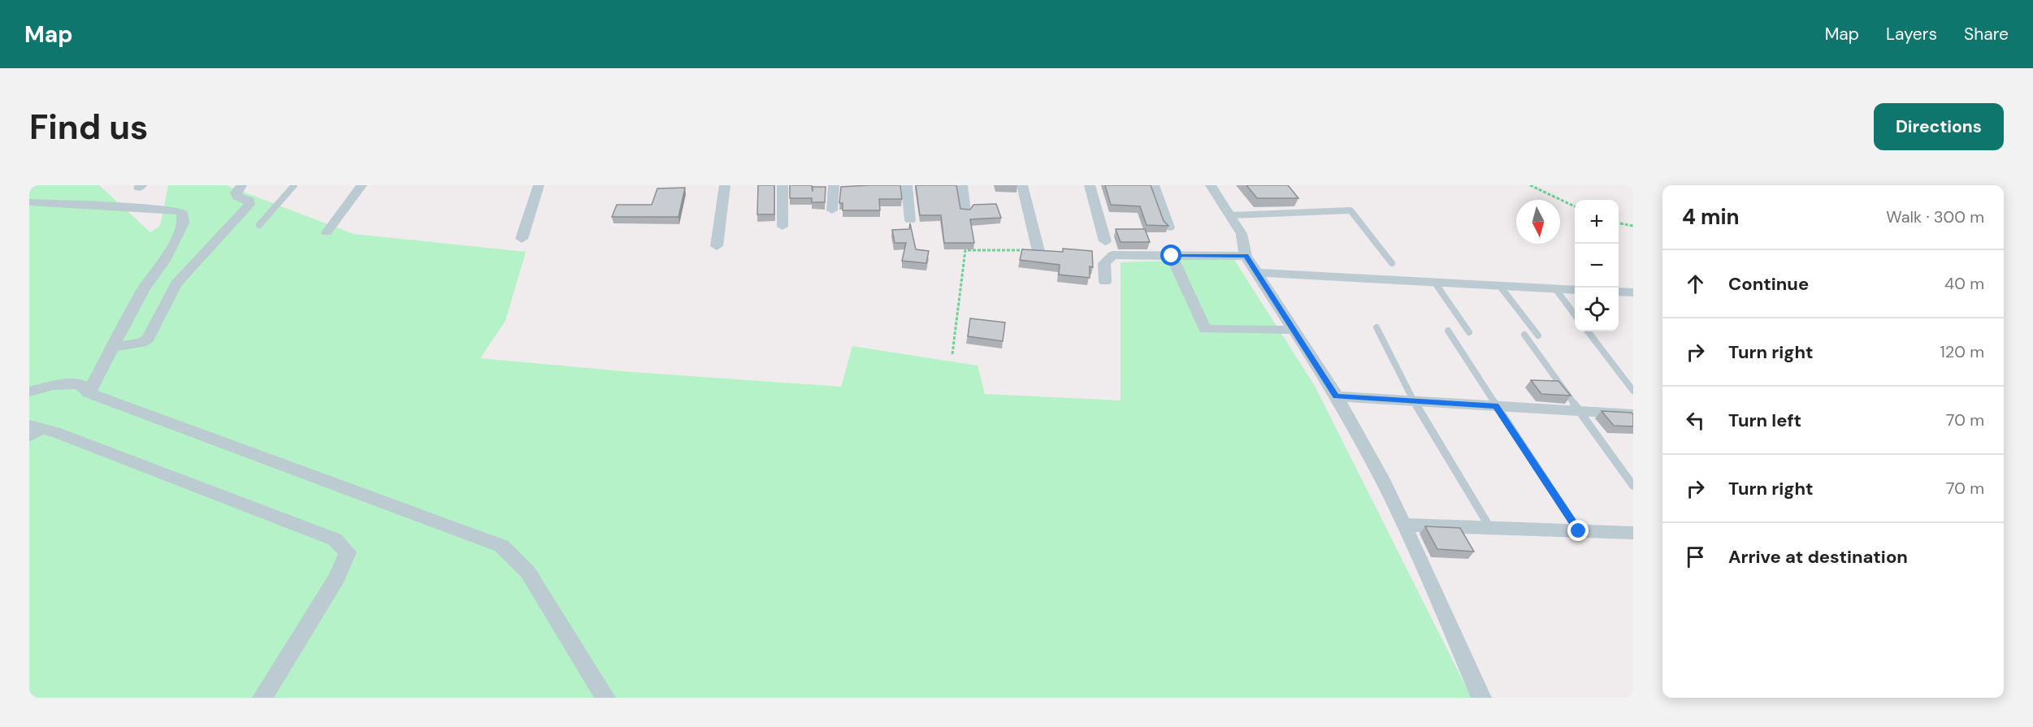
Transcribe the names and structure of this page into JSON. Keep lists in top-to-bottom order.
{
  "north": "bottom",
  "page": {
    "header": "Map",
    "nav": ["Map", "Layers", "Share"],
    "buttons": "Directions",
    "title": "Find us",
    "heading": ["4 min", "Walk · 300 m"],
    "map_buttons": ["+", "−"],
    "list": [
      ["Continue", "40 m"],
      ["Turn right", "120 m"],
      ["Turn left", "70 m"],
      ["Turn right", "70 m"],
      "Arrive at destination"
    ]
  }
}
